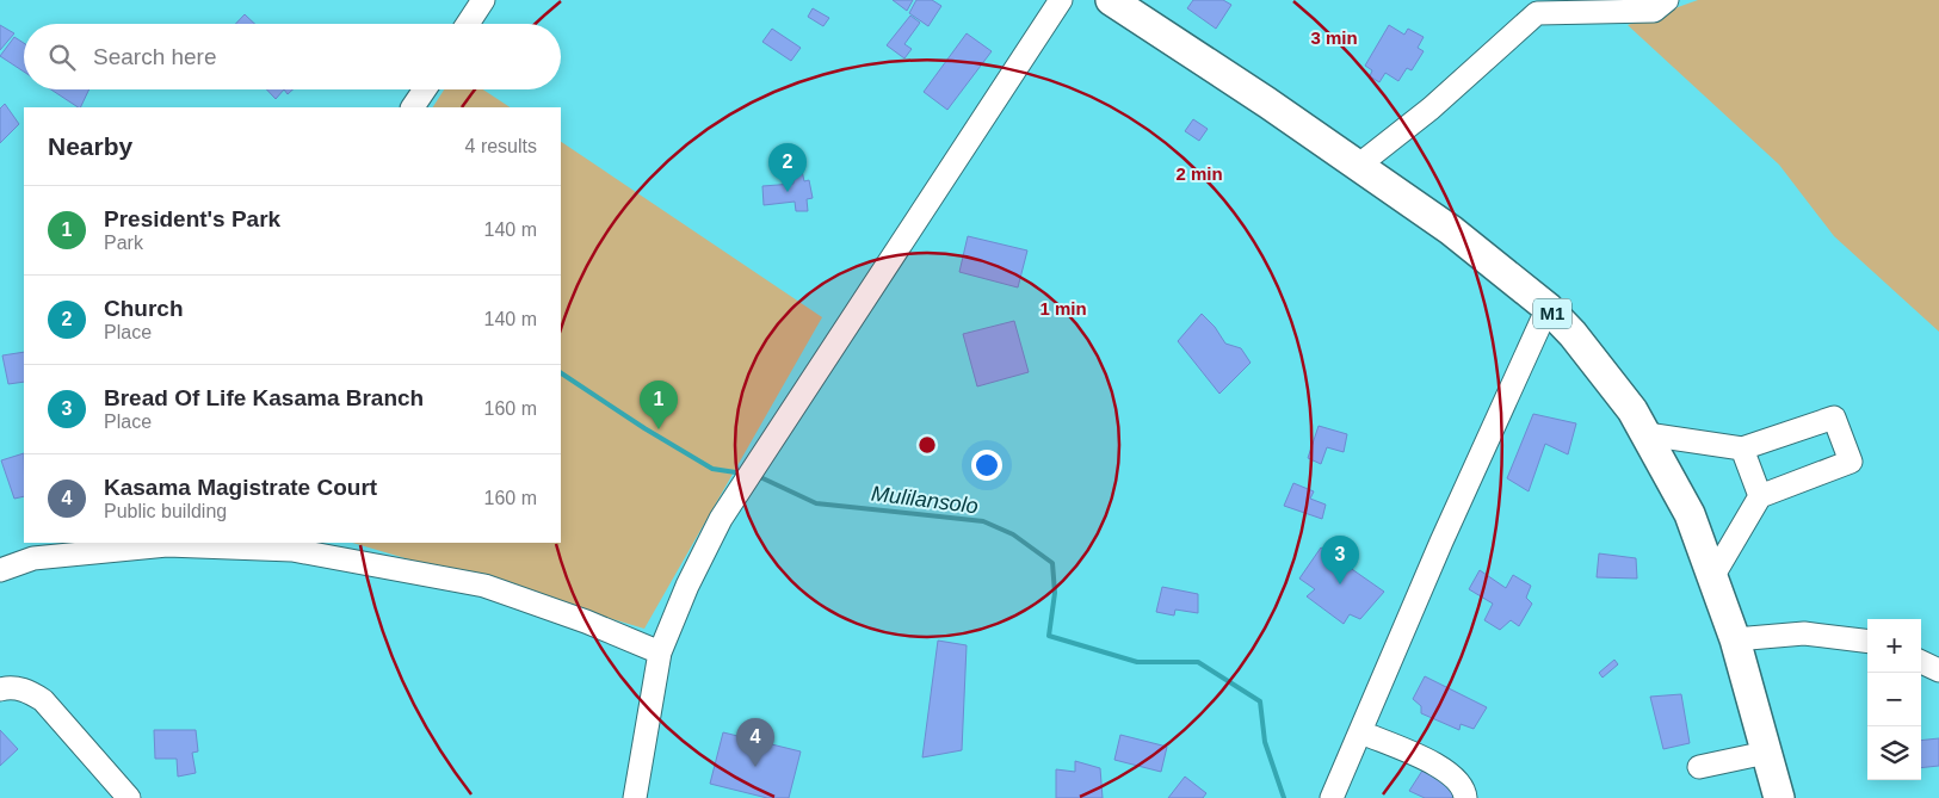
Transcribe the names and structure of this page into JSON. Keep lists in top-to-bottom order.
{
  "streets": {
    "main road": ["M1"]
  },
  "water": ["Mulilansolo"],
  "page": {
    "search": "Search here",
    "heading": ["Nearby", "4 results"],
    "pins": [
      "2",
      "1",
      "3",
      "4"
    ],
    "list": [
      {
        "mark": "1",
        "name": "President's Park",
        "note": "Park",
        "value": "140 m"
      },
      {
        "mark": "2",
        "name": "Church",
        "note": "Place",
        "value": "140 m"
      },
      {
        "mark": "3",
        "name": "Bread Of Life Kasama Branch",
        "note": "Place",
        "value": "160 m"
      },
      {
        "mark": "4",
        "name": "Kasama Magistrate Court",
        "note": "Public building",
        "value": "160 m"
      }
    ],
    "map_buttons": ["+", "−"]
  },
  "rings": ["3 min", "2 min", "1 min"]
}
